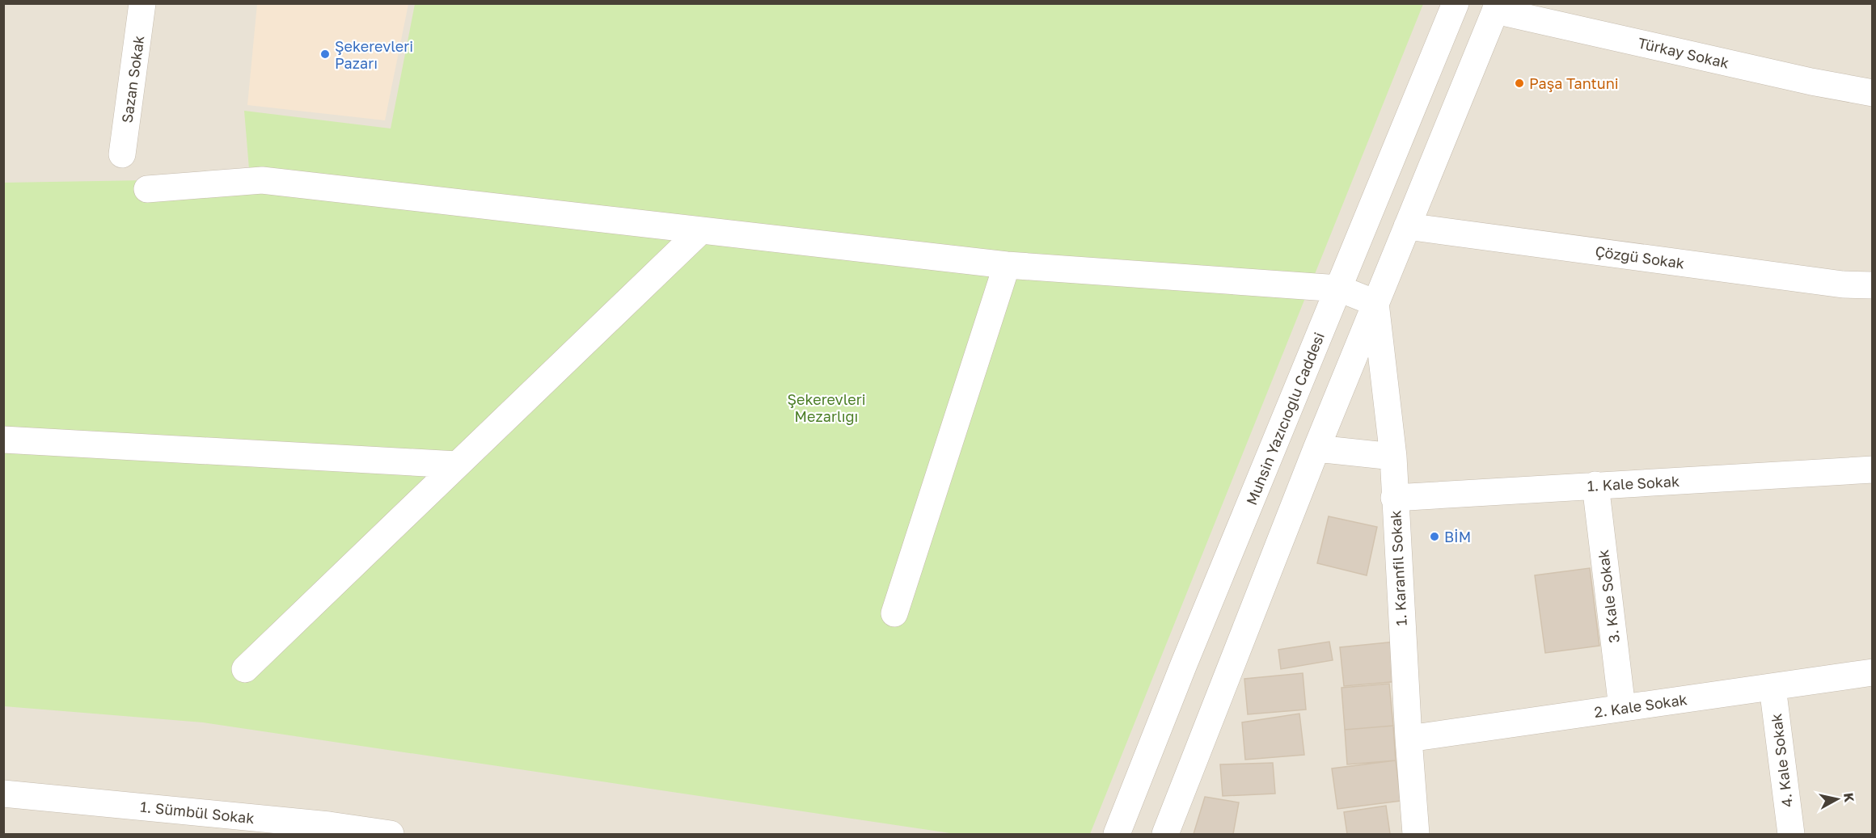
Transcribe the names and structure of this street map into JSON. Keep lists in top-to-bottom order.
{
  "streets": {
    "street": [
      "Türkay Sokak",
      "Sazan Sokak",
      "Çözgü Sokak",
      "Muhsin Yazıcıoğlu Caddesi",
      "1. Kale Sokak",
      "1. Karanfil Sokak",
      "3. Kale Sokak",
      "2. Kale Sokak",
      "4. Kale Sokak",
      "1. Sümbül Sokak"
    ]
  },
  "crossings": [
    ["1. Kale Sokak", "1. Karanfil Sokak"],
    ["1. Kale Sokak", "3. Kale Sokak"],
    ["1. Karanfil Sokak", "2. Kale Sokak"],
    ["3. Kale Sokak", "2. Kale Sokak"],
    ["2. Kale Sokak", "4. Kale Sokak"]
  ],
  "parks": ["Şekerevleri Mezarlığı"],
  "places": ["Şekerevleri Pazarı", "Paşa Tantuni", "BİM"],
  "north": "right"
}
